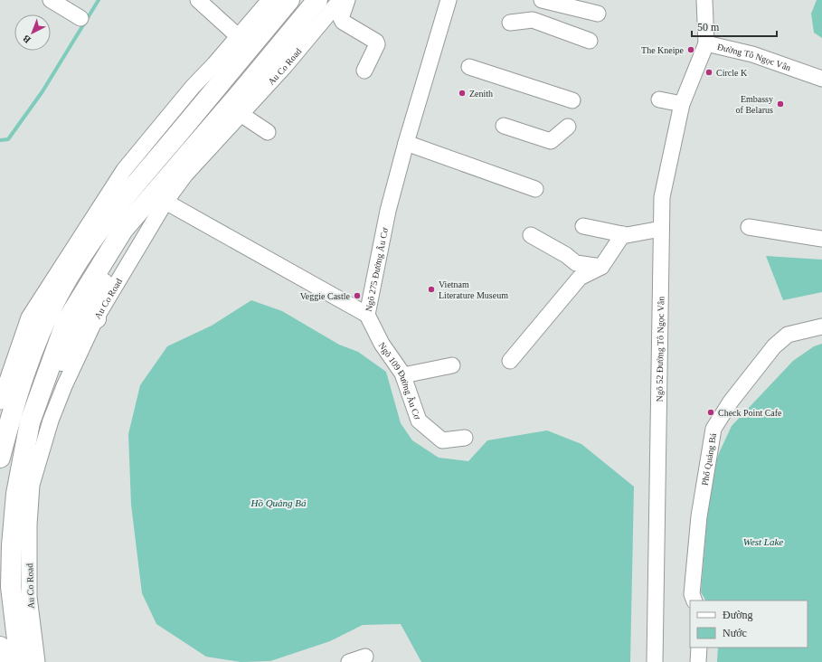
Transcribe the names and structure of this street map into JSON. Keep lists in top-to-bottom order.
{
  "streets": {
    "main road": ["Au Co Road"],
    "street": [
      "Đường Tô Ngọc Vân",
      "Ngõ 275 Đường Âu Cơ",
      "Ngõ 52 Đường Tô Ngọc Vân",
      "Ngõ 109 Đường Âu Cơ",
      "Phố Quảng Bá"
    ]
  },
  "crossings": [
    ["Đường Tô Ngọc Vân", "Ngõ 52 Đường Tô Ngọc Vân"],
    ["Au Co Road", "Ngõ 275 Đường Âu Cơ"],
    ["Ngõ 275 Đường Âu Cơ", "Ngõ 109 Đường Âu Cơ"]
  ],
  "water": ["Hồ Quảng Bá", "West Lake"],
  "places": [
    "The Kneipe",
    "Circle K",
    "Zenith",
    "Embassy of Belarus",
    "Vietnam Literature Museum",
    "Veggie Castle",
    "Check Point Cafe"
  ],
  "legend": ["Đường", "Nước"],
  "scale_bar": "50 m",
  "north": "bottom left"
}
